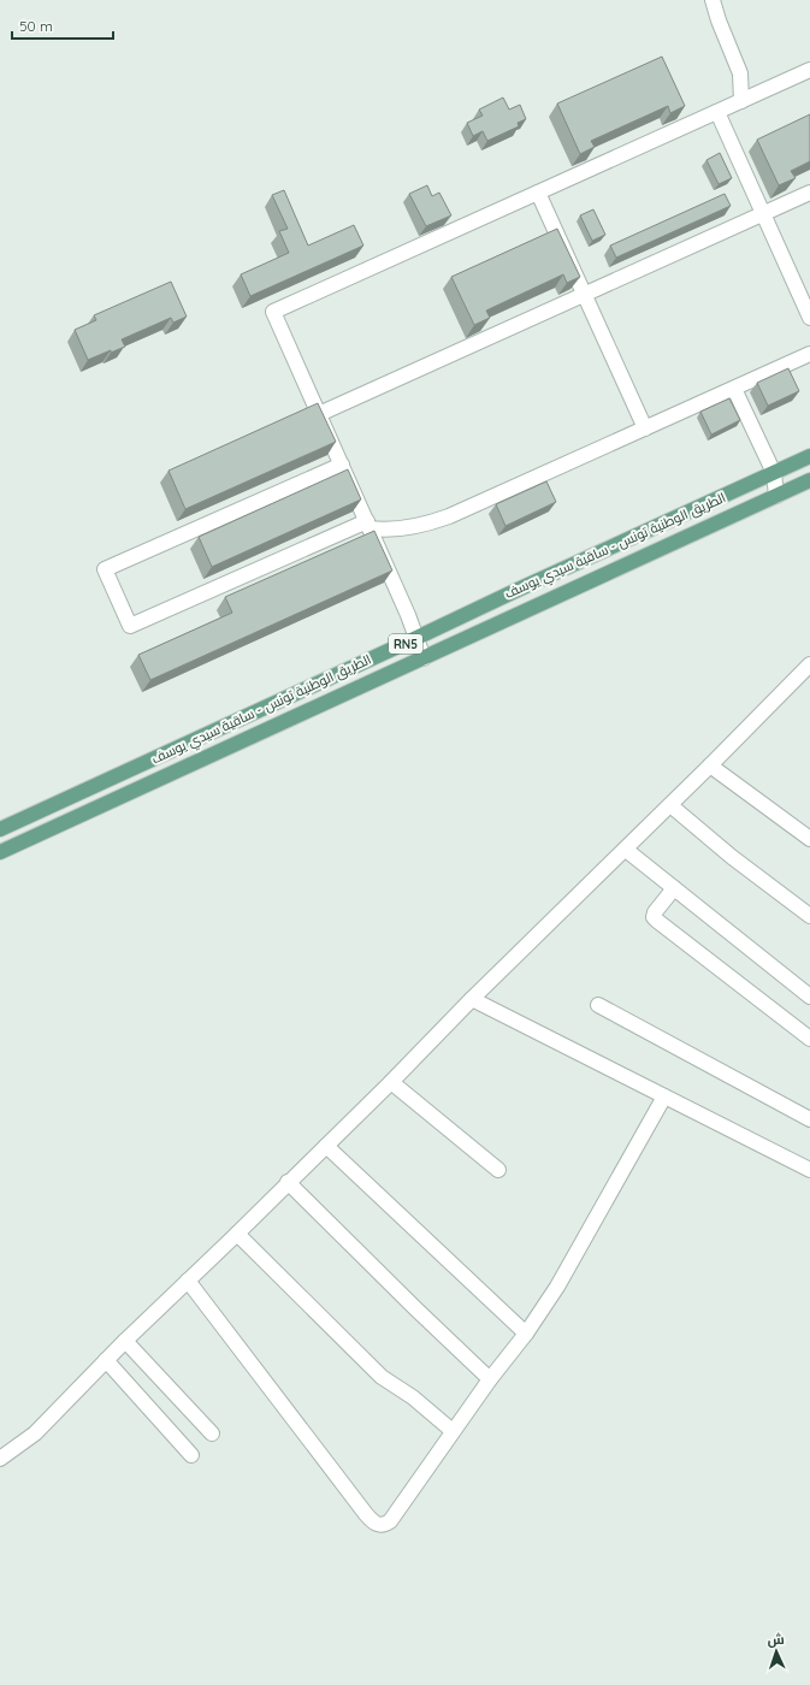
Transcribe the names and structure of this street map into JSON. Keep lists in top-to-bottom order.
{
  "streets": {
    "main road": ["الطريق الوطنية تونس - ساقية سيدي يوسف", "RN5"]
  },
  "scale_bar": "50 m",
  "north": "top"
}
